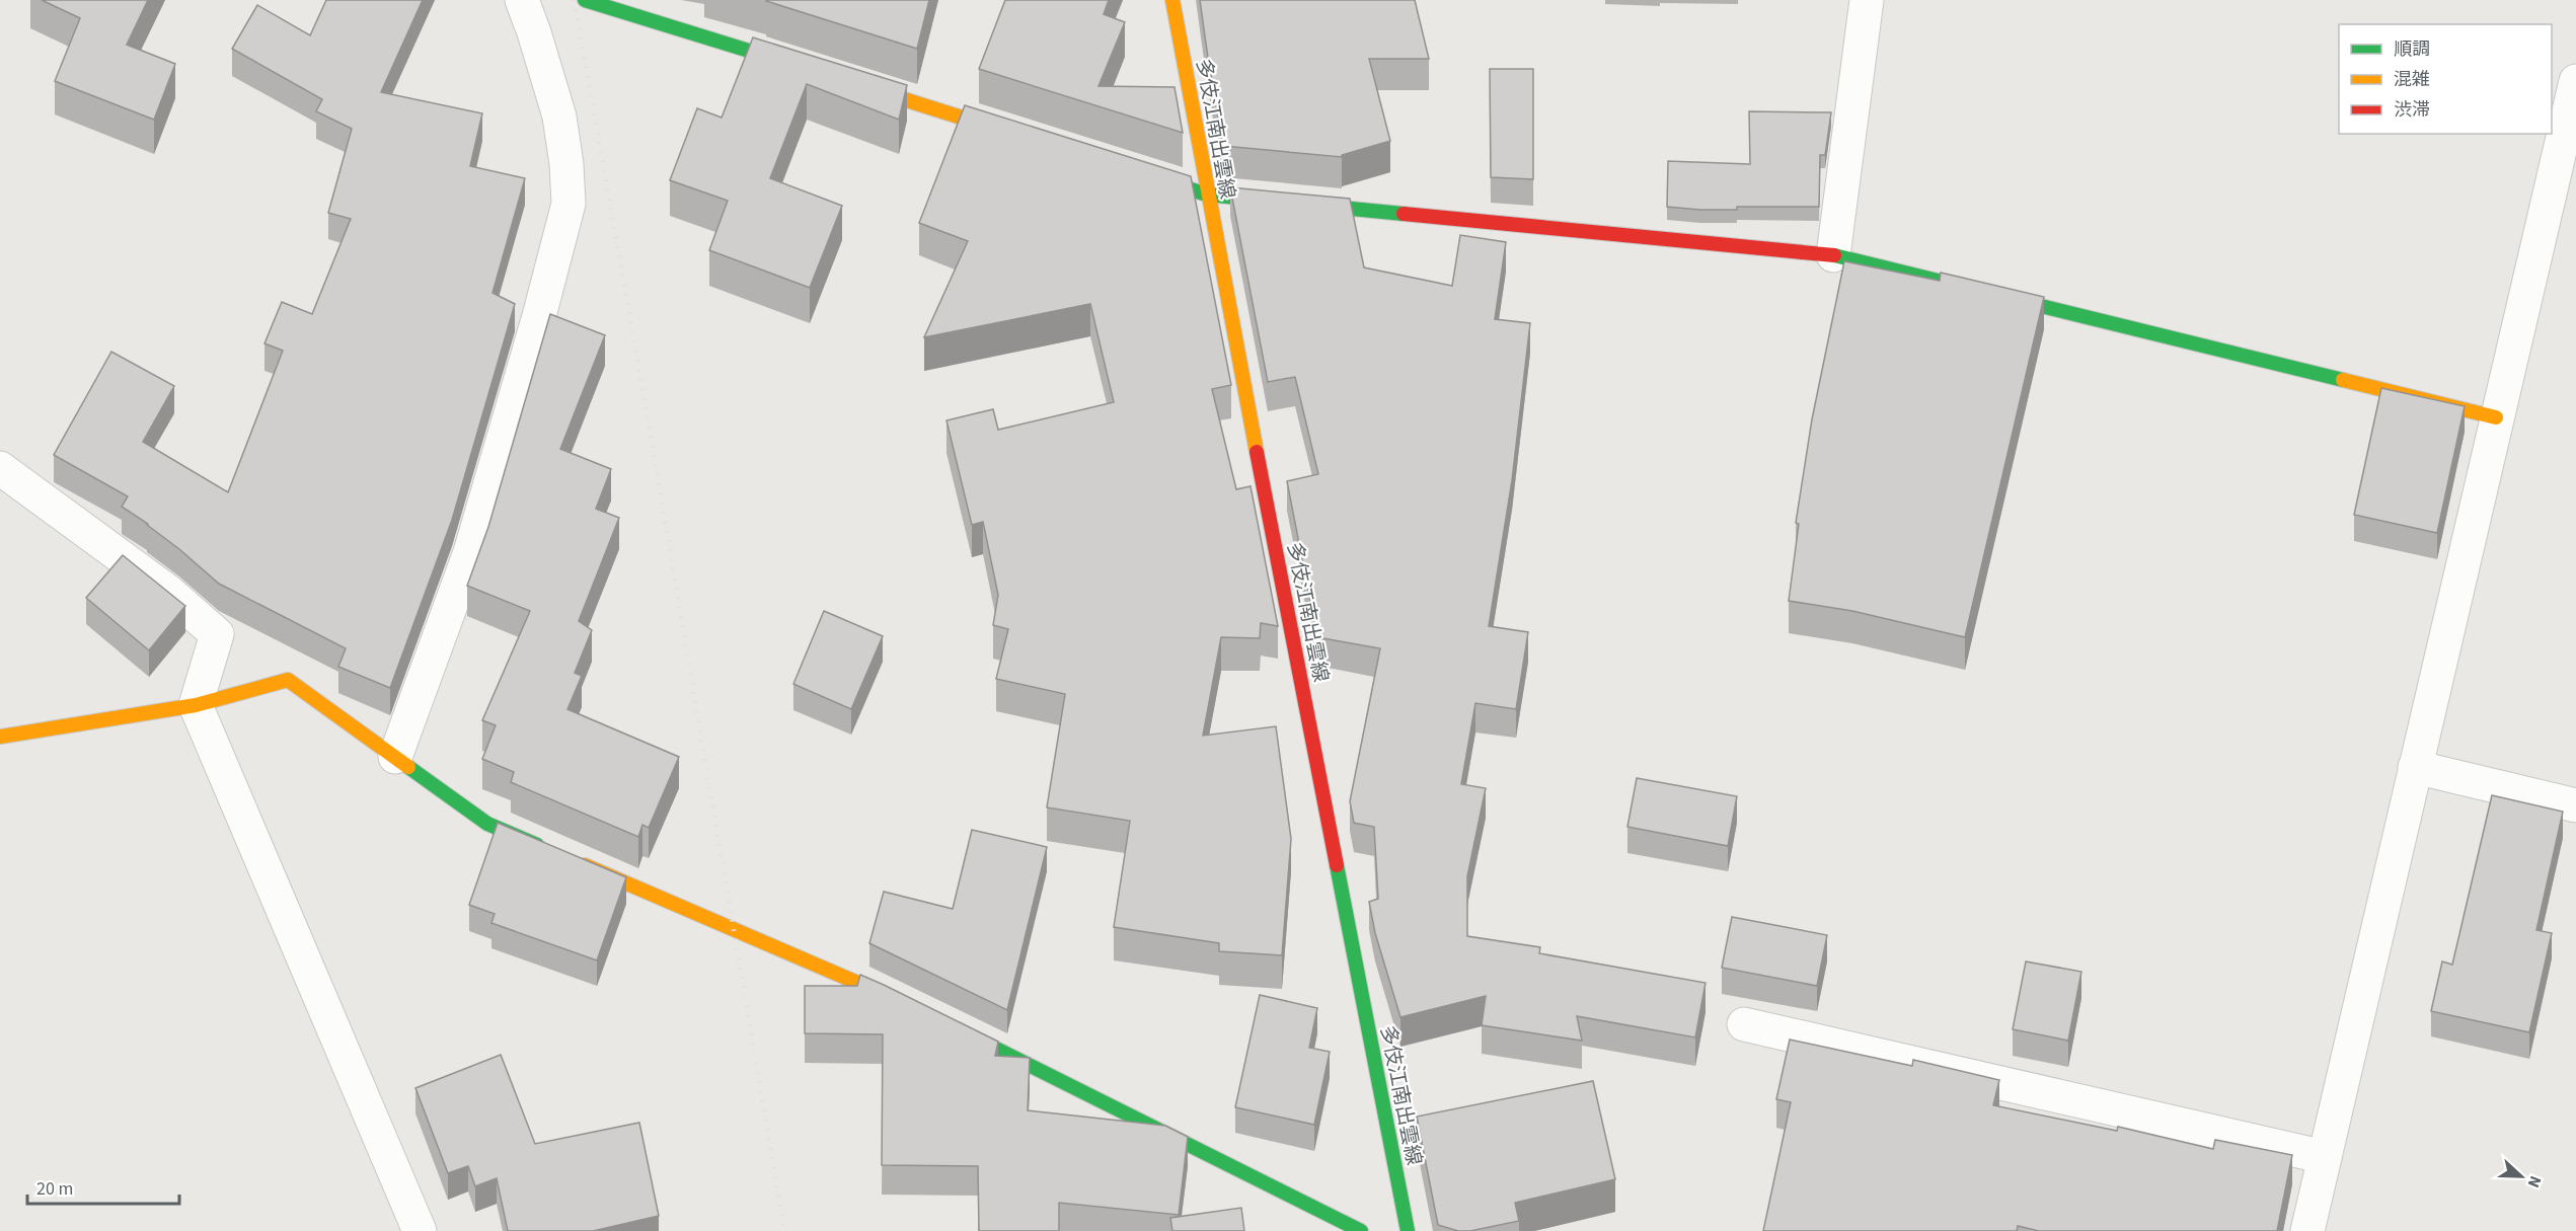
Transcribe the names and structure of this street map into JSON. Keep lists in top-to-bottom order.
{
  "streets": {
    "street": ["多伎江南出雲線"]
  },
  "legend": ["順調", "混雑", "渋滞"],
  "scale_bar": "20 m",
  "north": "right"
}
